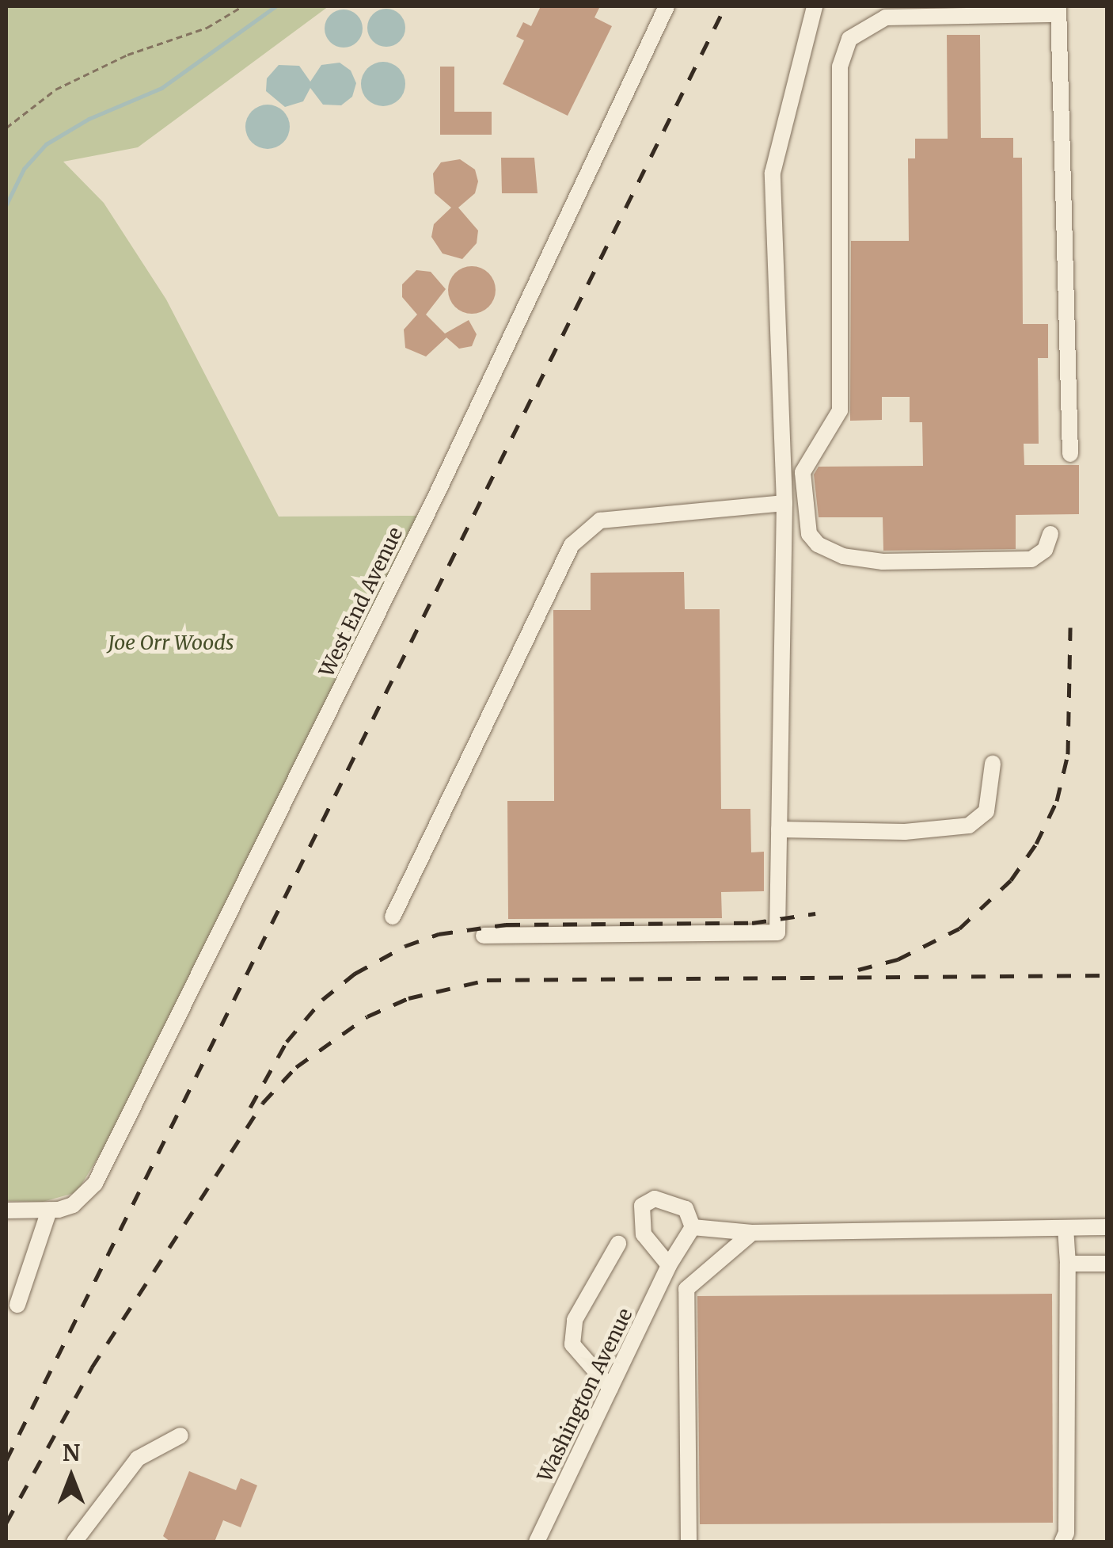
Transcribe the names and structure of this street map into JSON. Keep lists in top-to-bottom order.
{
  "streets": {
    "street": ["West End Avenue", "Washington Avenue"]
  },
  "parks": ["Joe Orr Woods"],
  "north": "top"
}
